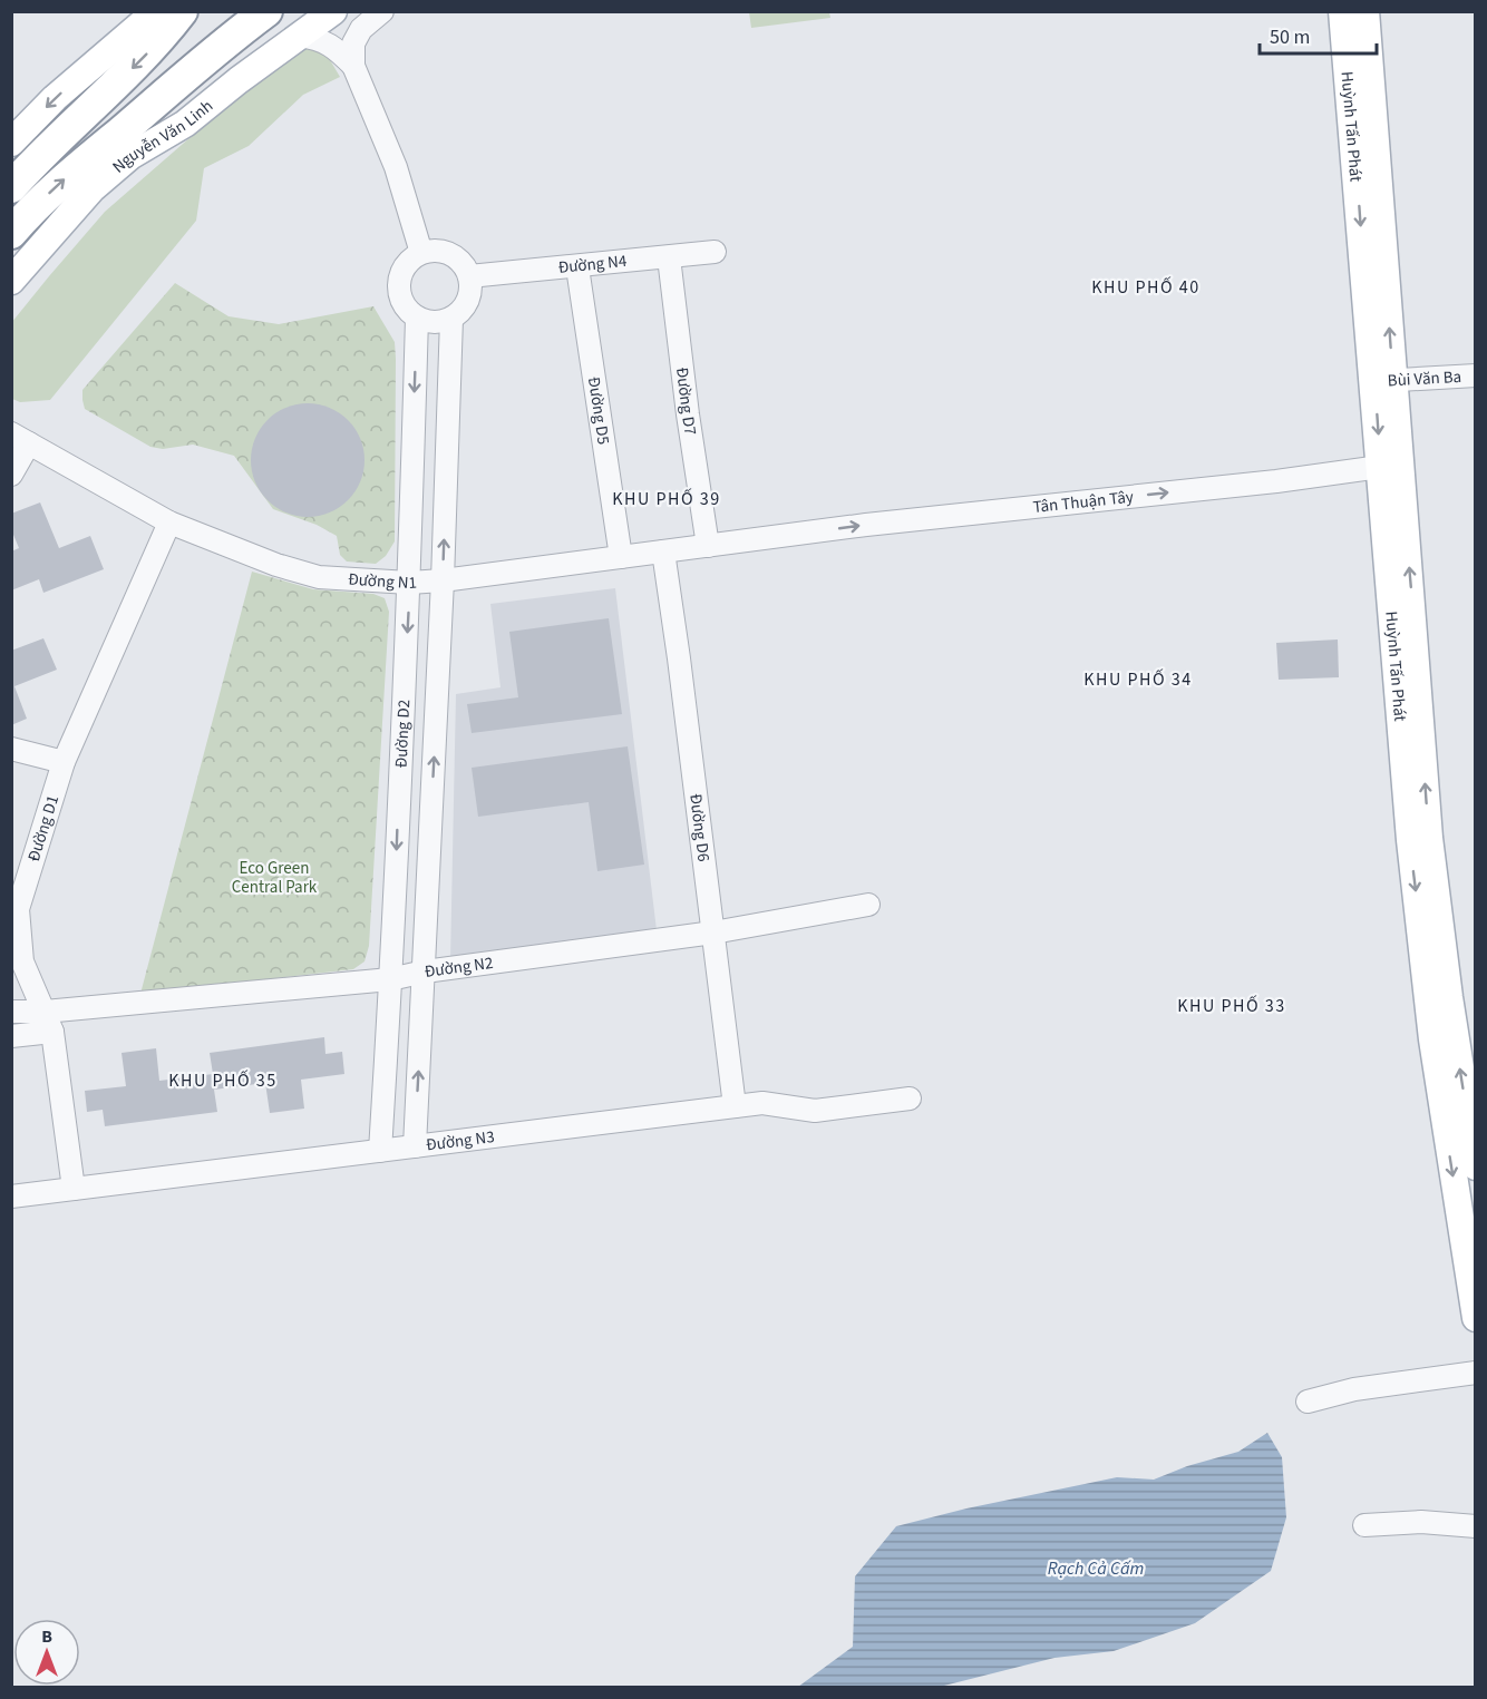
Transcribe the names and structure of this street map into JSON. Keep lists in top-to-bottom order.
{
  "streets": {
    "highway": ["Nguyễn Văn Linh"],
    "main road": ["Huỳnh Tấn Phát"],
    "street": [
      "Đường N4",
      "Bùi Văn Ba",
      "Đường D7",
      "Đường D5",
      "Tân Thuận Tây",
      "Đường N1",
      "Đường D2",
      "Đường D1",
      "Đường D6",
      "Đường N2",
      "Đường N3"
    ]
  },
  "crossings": [
    ["Huỳnh Tấn Phát", "Bùi Văn Ba"],
    ["Huỳnh Tấn Phát", "Tân Thuận Tây"],
    ["Đường N4", "Đường D7"],
    ["Đường N4", "Đường D5"],
    ["Đường N4", "Đường D2"],
    ["Đường D7", "Đường N1"],
    ["Đường D5", "Đường N1"],
    ["Tân Thuận Tây", "Đường N1"],
    ["Đường N1", "Đường D2"],
    ["Đường N1", "Đường D1"],
    ["Đường N1", "Đường D6"],
    ["Đường D2", "Đường N2"],
    ["Đường D2", "Đường N3"],
    ["Đường D1", "Đường N2"],
    ["Đường D1", "Đường N3"],
    ["Đường D6", "Đường N2"],
    ["Đường D6", "Đường N3"]
  ],
  "one_way": ["Tân Thuận Tây"],
  "districts": [
    "KHU PHỐ 40",
    "KHU PHỐ 39",
    "KHU PHỐ 34",
    "KHU PHỐ 33",
    "KHU PHỐ 35"
  ],
  "water": ["Rạch Cả Cấm"],
  "parks": ["Eco Green Central Park"],
  "scale_bar": "50 m",
  "north": "top"
}
